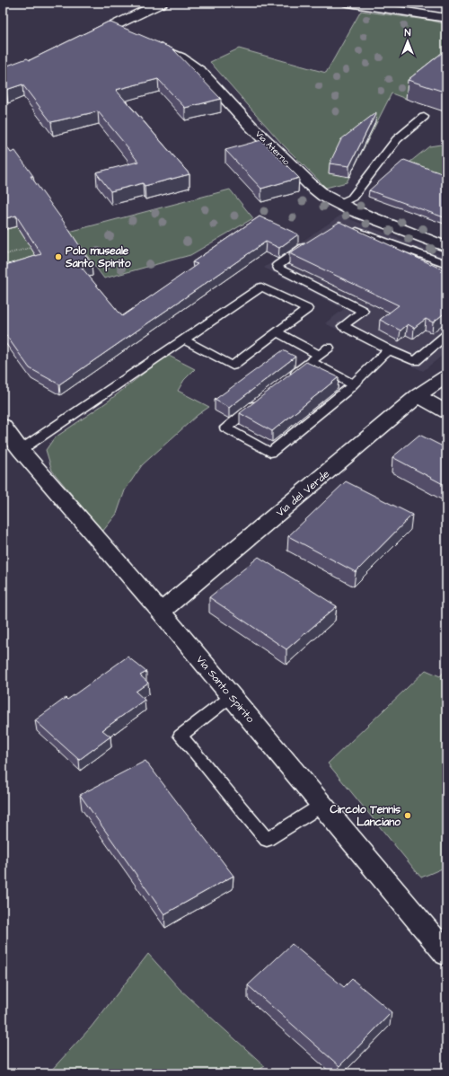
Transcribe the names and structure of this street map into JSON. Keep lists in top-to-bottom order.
{
  "streets": {
    "street": ["Via Aterno", "Via del Verde", "Via Santo Spirito"]
  },
  "crossings": [
    ["Via del Verde", "Via Santo Spirito"]
  ],
  "places": ["Polo museale Santo Spirito", "Circolo Tennis Lanciano"],
  "north": "top"
}
